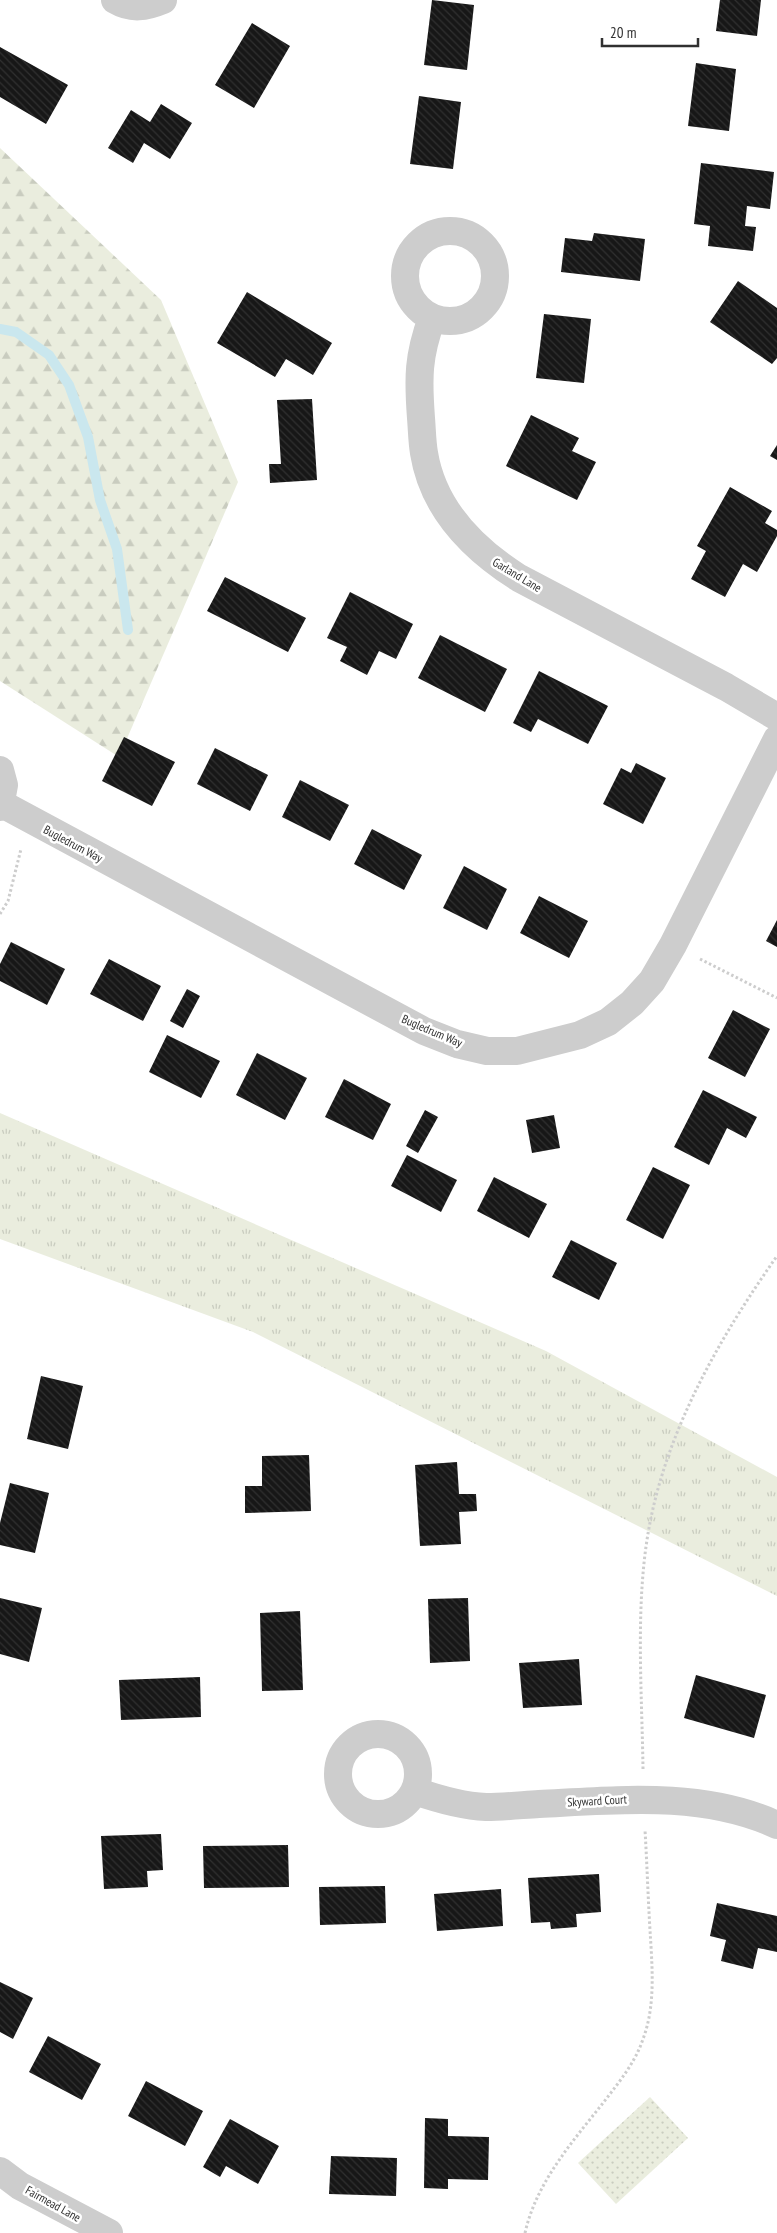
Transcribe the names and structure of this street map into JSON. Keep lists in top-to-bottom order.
{
  "streets": {
    "street": [
      "Garland Lane",
      "Bugledrum Way",
      "Skyward Court",
      "Fairmead Lane"
    ]
  },
  "scale_bar": "20 m"
}
